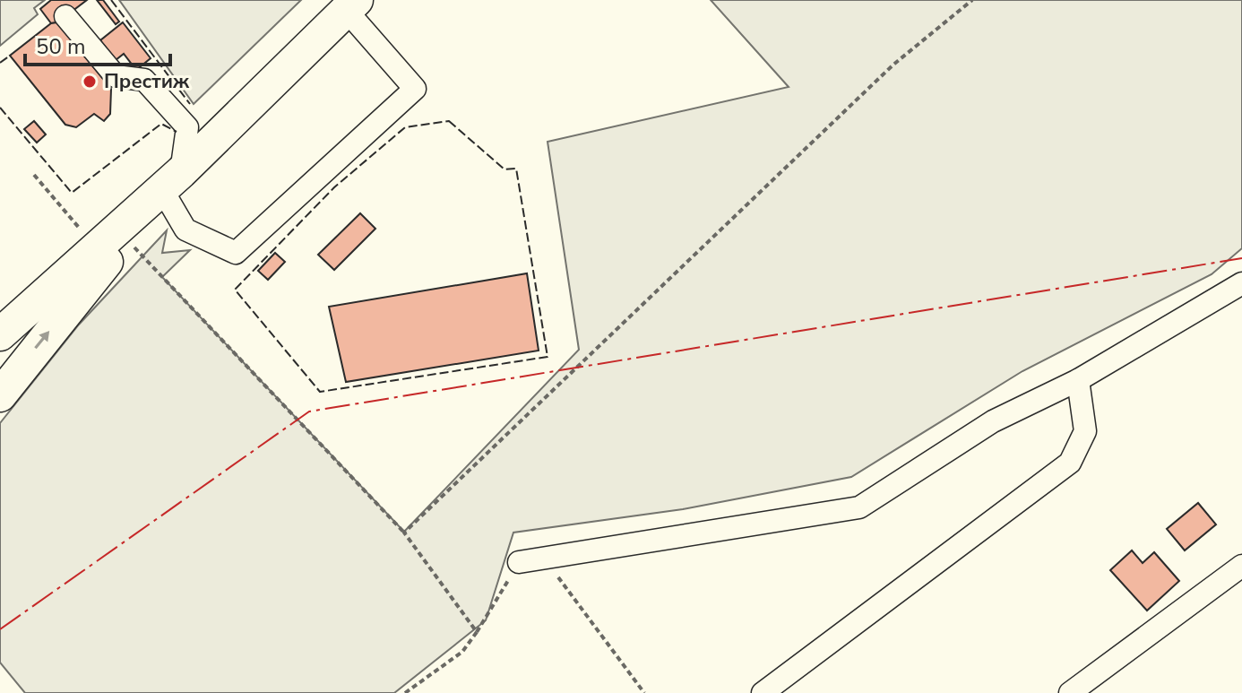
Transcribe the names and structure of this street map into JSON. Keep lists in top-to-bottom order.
{
  "places": ["Престиж"],
  "scale_bar": "50 m"
}
